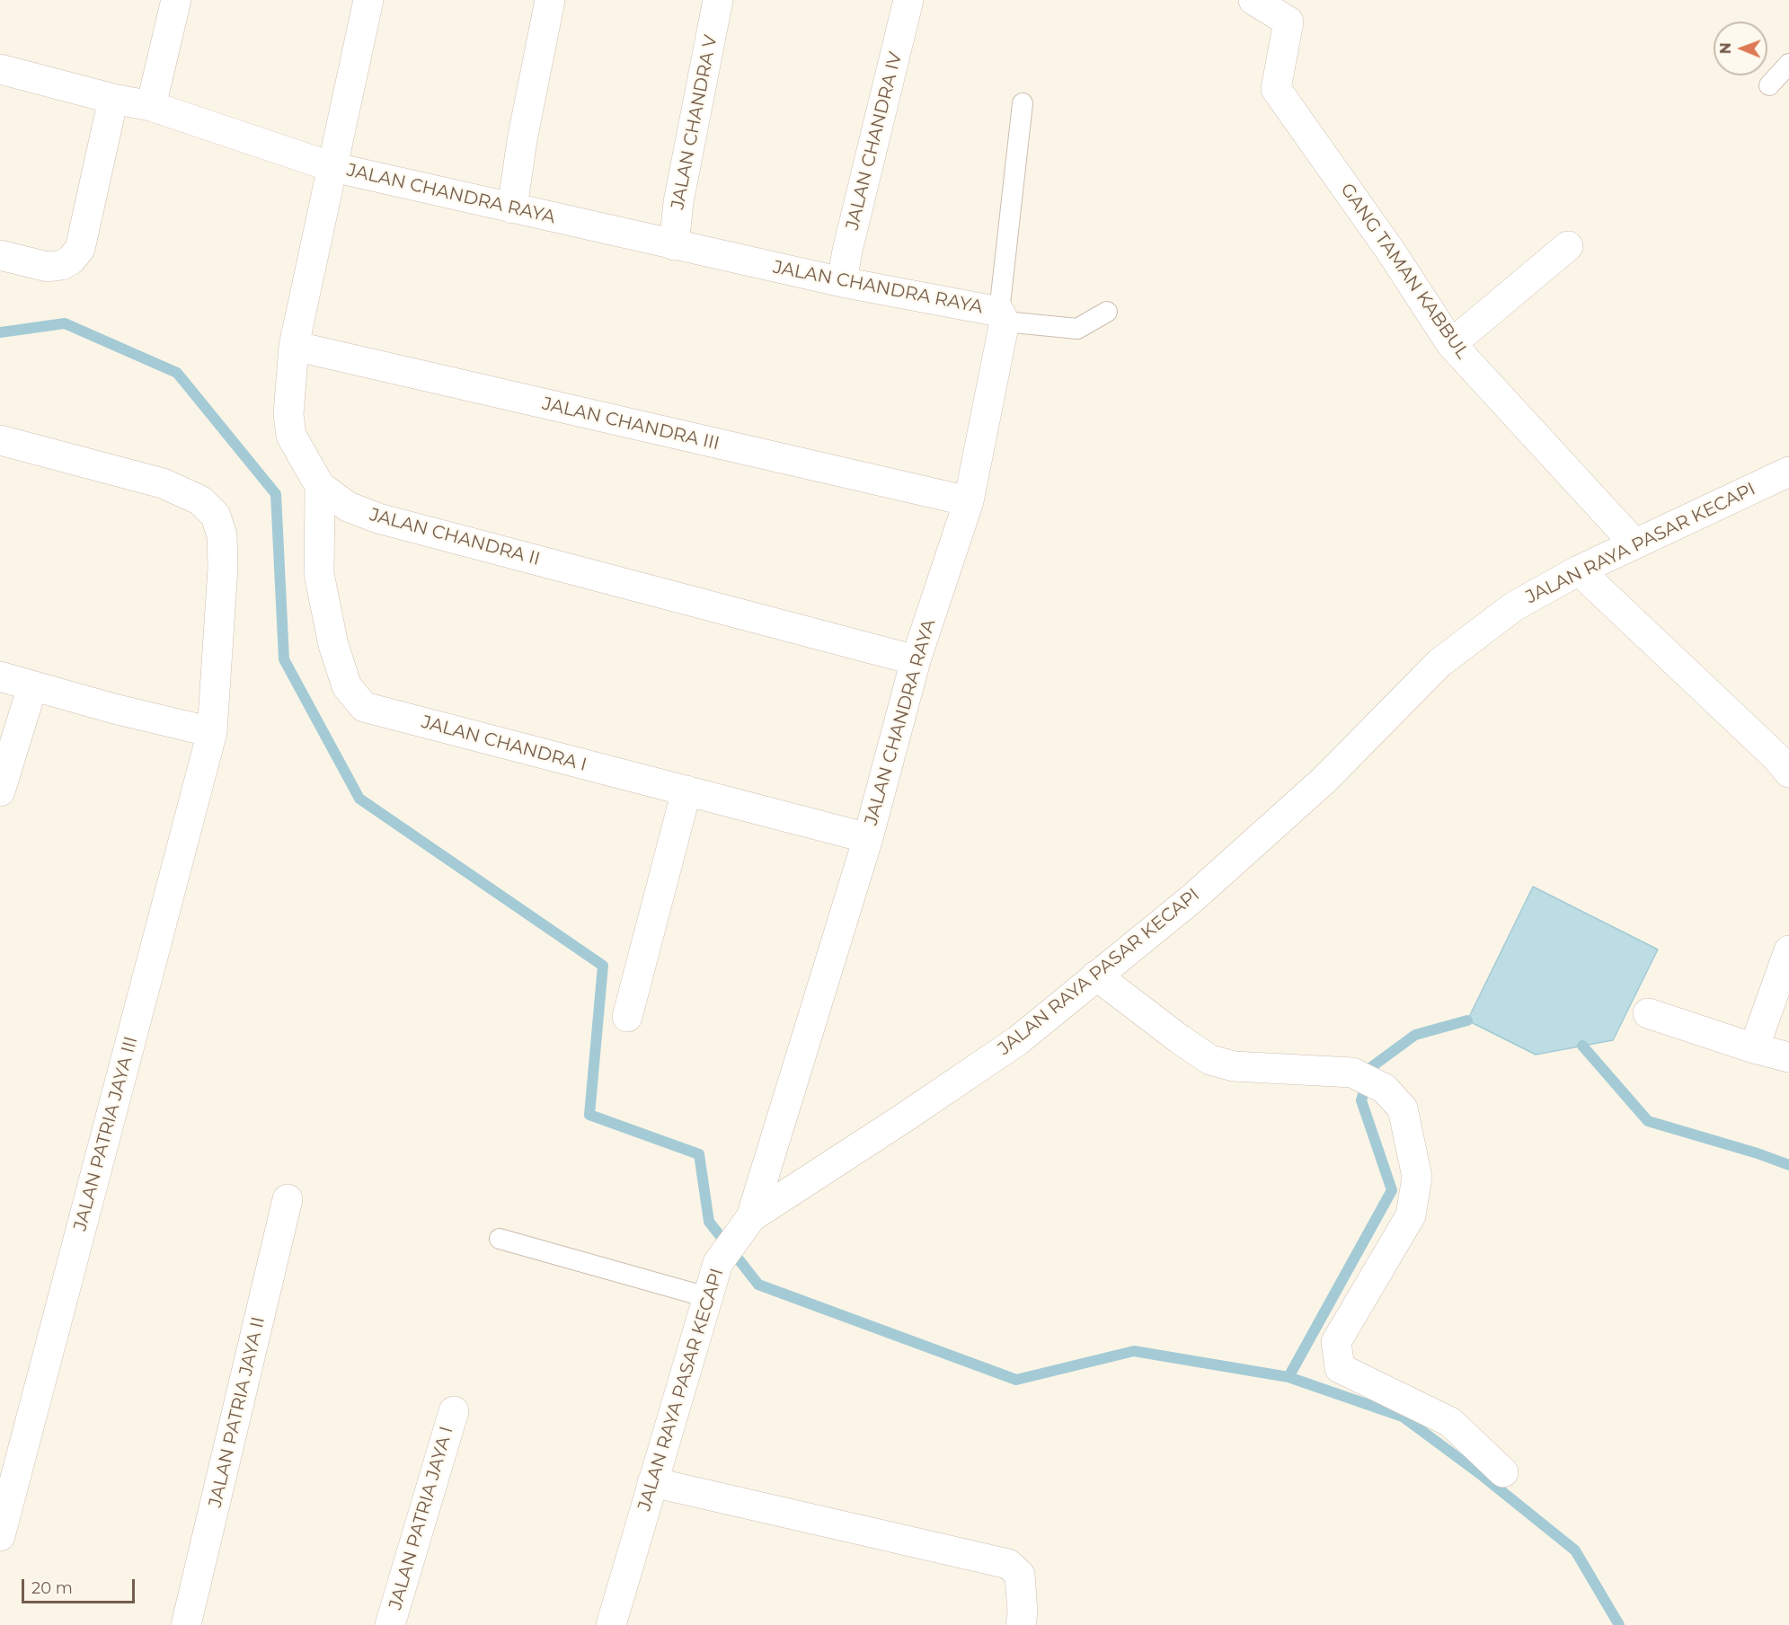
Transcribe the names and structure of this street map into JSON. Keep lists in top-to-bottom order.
{
  "streets": {
    "street": [
      "JALAN CHANDRA V",
      "JALAN CHANDRA IV",
      "JALAN CHANDRA RAYA",
      "GANG TAMAN KABBUL",
      "JALAN CHANDRA III",
      "JALAN CHANDRA II",
      "JALAN RAYA PASAR KECAPI",
      "JALAN CHANDRA I",
      "JALAN PATRIA JAYA III",
      "JALAN PATRIA JAYA II",
      "JALAN PATRIA JAYA I"
    ]
  },
  "crossings": [
    ["JALAN CHANDRA V", "JALAN CHANDRA RAYA"],
    ["JALAN CHANDRA IV", "JALAN CHANDRA RAYA"],
    ["JALAN CHANDRA RAYA", "JALAN CHANDRA III"],
    ["JALAN CHANDRA RAYA", "JALAN CHANDRA II"],
    ["JALAN CHANDRA RAYA", "JALAN RAYA PASAR KECAPI"],
    ["JALAN CHANDRA RAYA", "JALAN CHANDRA I"],
    ["GANG TAMAN KABBUL", "JALAN RAYA PASAR KECAPI"],
    ["JALAN CHANDRA III", "JALAN CHANDRA II"],
    ["JALAN CHANDRA II", "JALAN CHANDRA I"]
  ],
  "scale_bar": "20 m",
  "north": "left"
}
